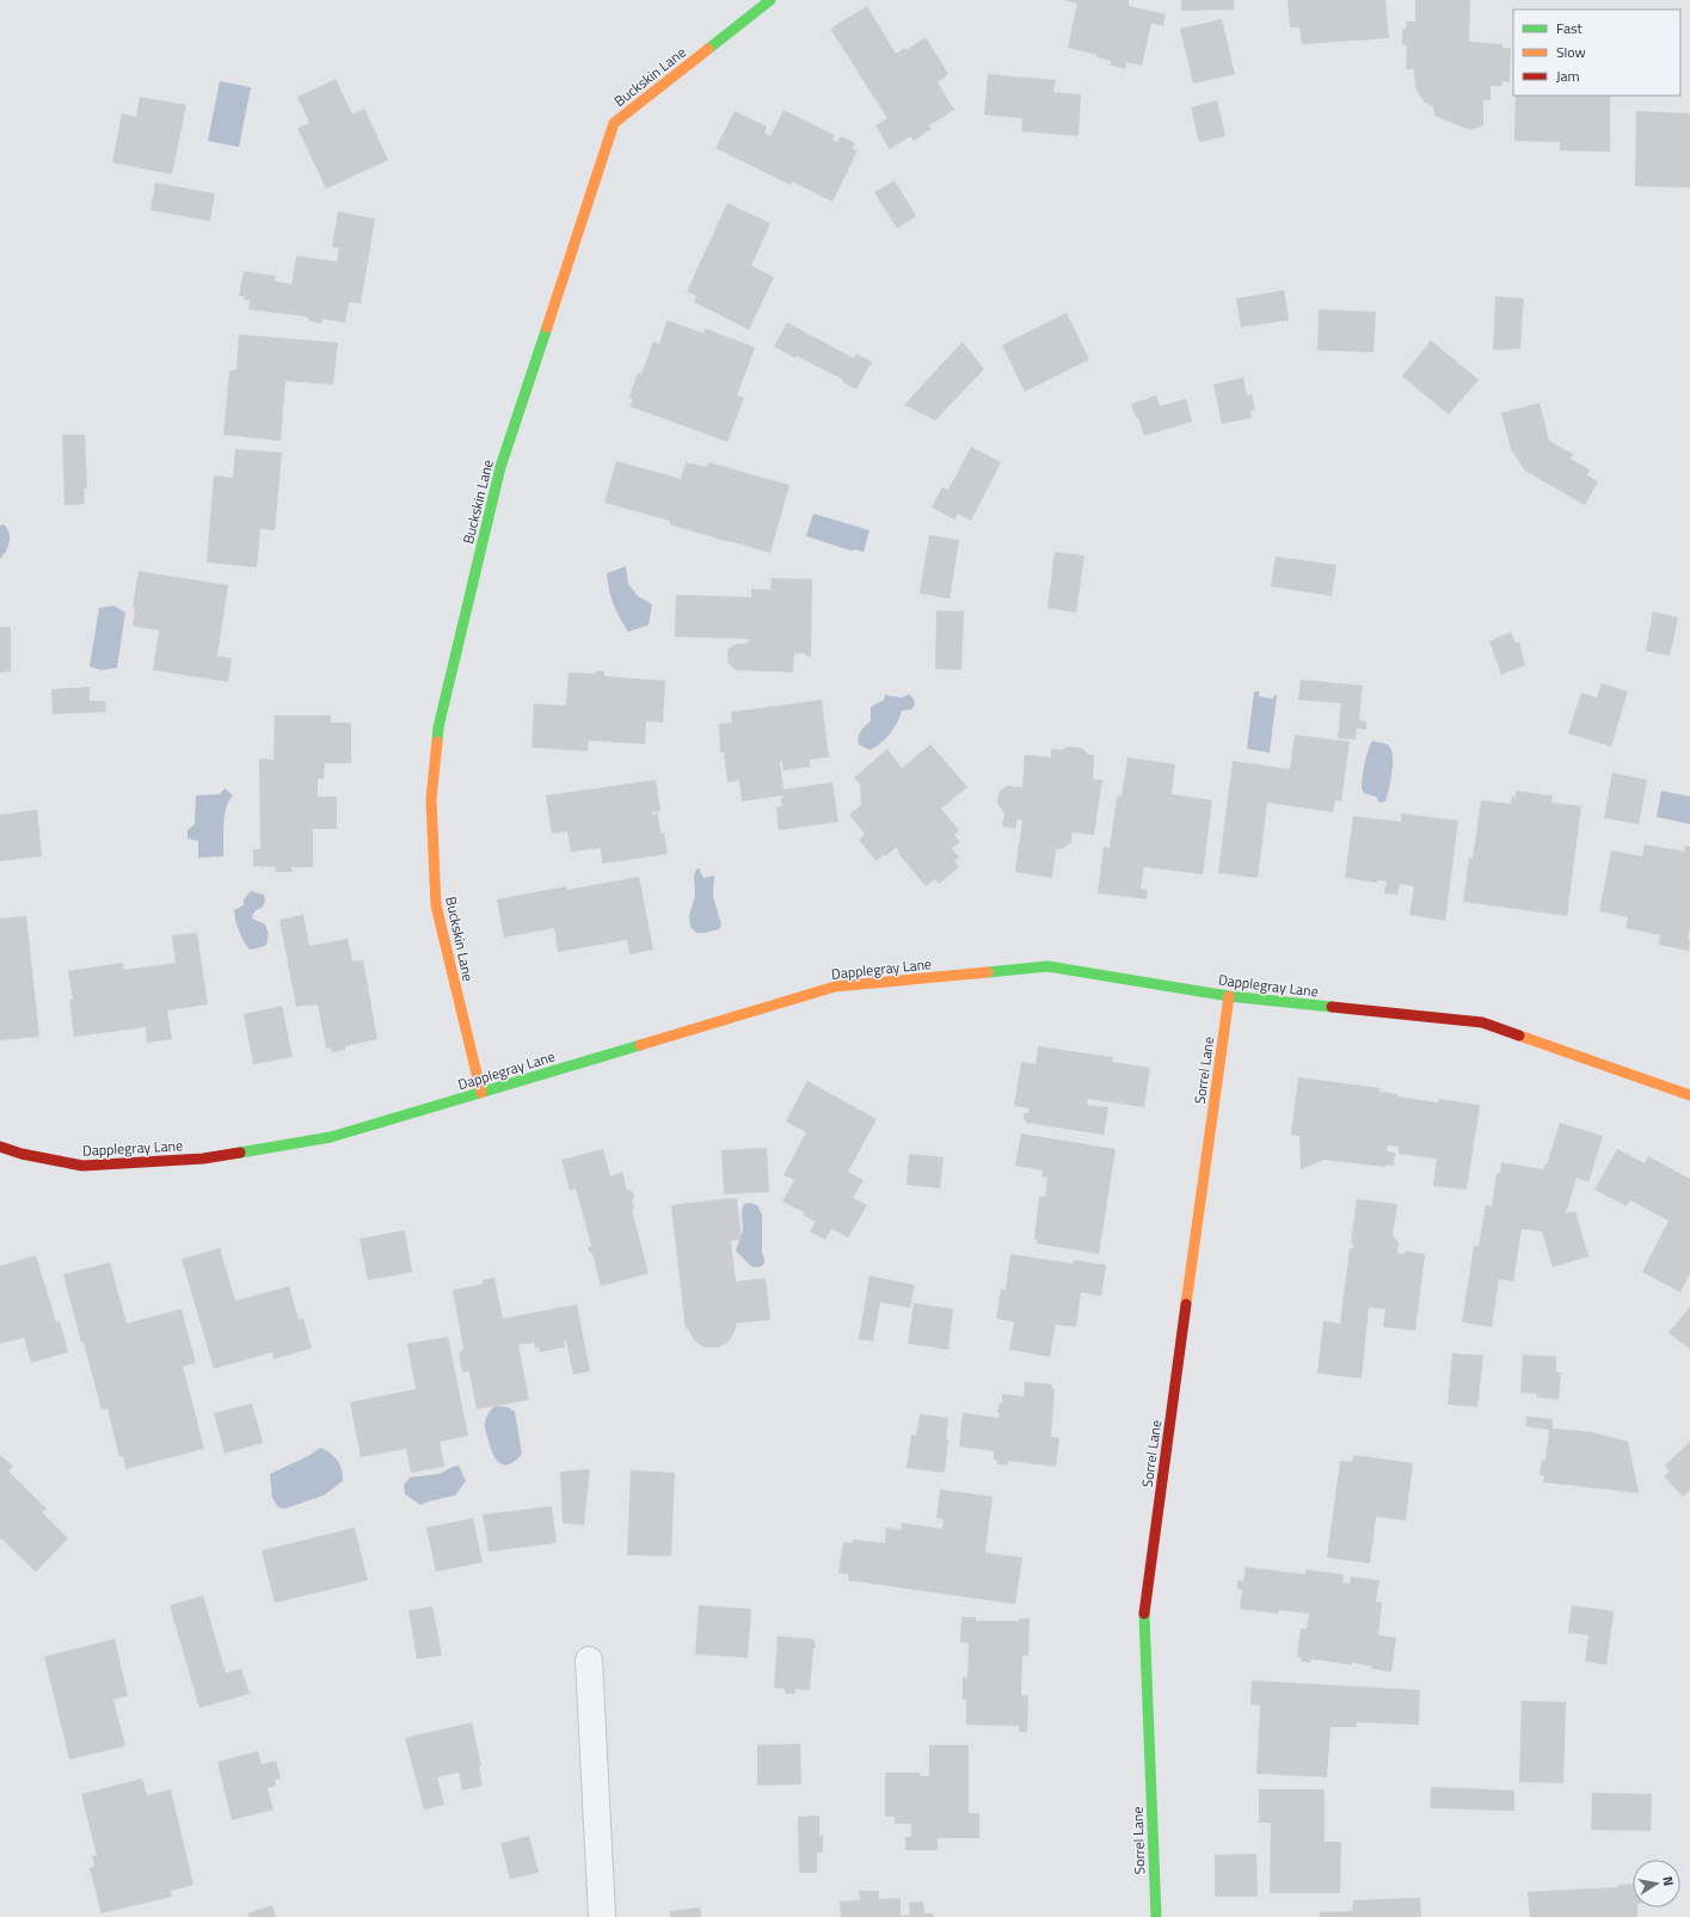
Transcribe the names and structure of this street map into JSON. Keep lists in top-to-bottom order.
{
  "streets": {
    "street": ["Buckskin Lane", "Dapplegray Lane", "Sorrel Lane"]
  },
  "crossings": [
    ["Buckskin Lane", "Dapplegray Lane"],
    ["Dapplegray Lane", "Sorrel Lane"]
  ],
  "legend": ["Fast", "Slow", "Jam"],
  "north": "right"
}
